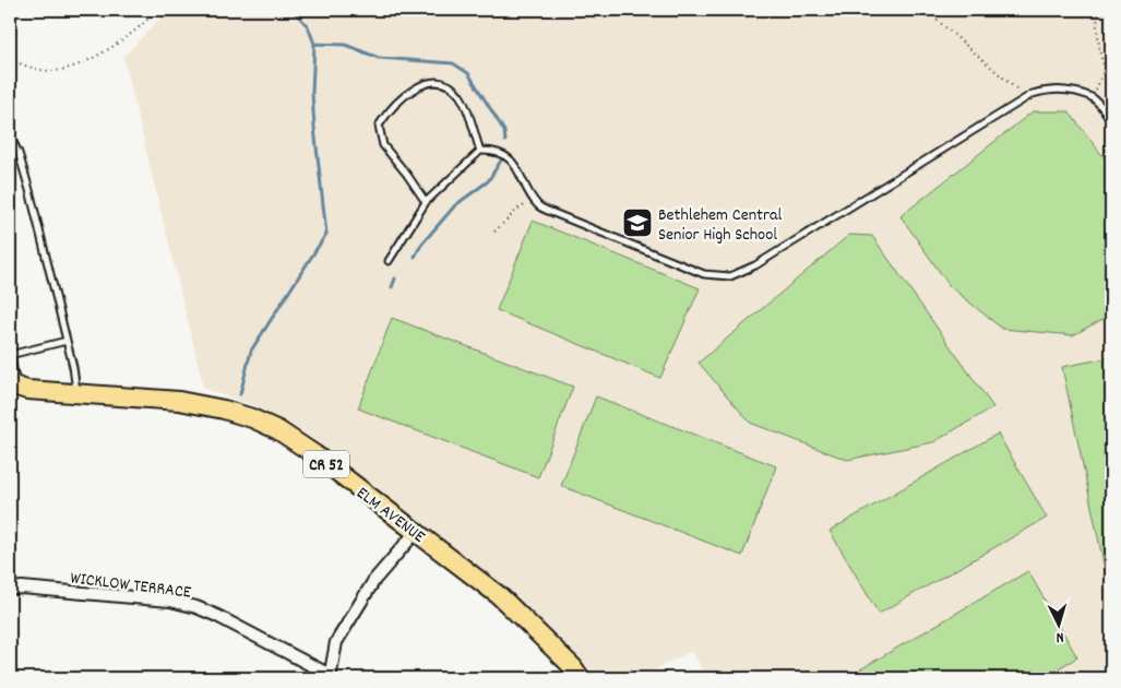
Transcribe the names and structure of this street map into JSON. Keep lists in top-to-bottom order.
{
  "streets": {
    "main road": ["CR 52", "ELM AVENUE"],
    "street": ["WICKLOW TERRACE"]
  },
  "places": {
    "school or university": ["Bethlehem Central Senior High School"]
  },
  "north": "bottom"
}
